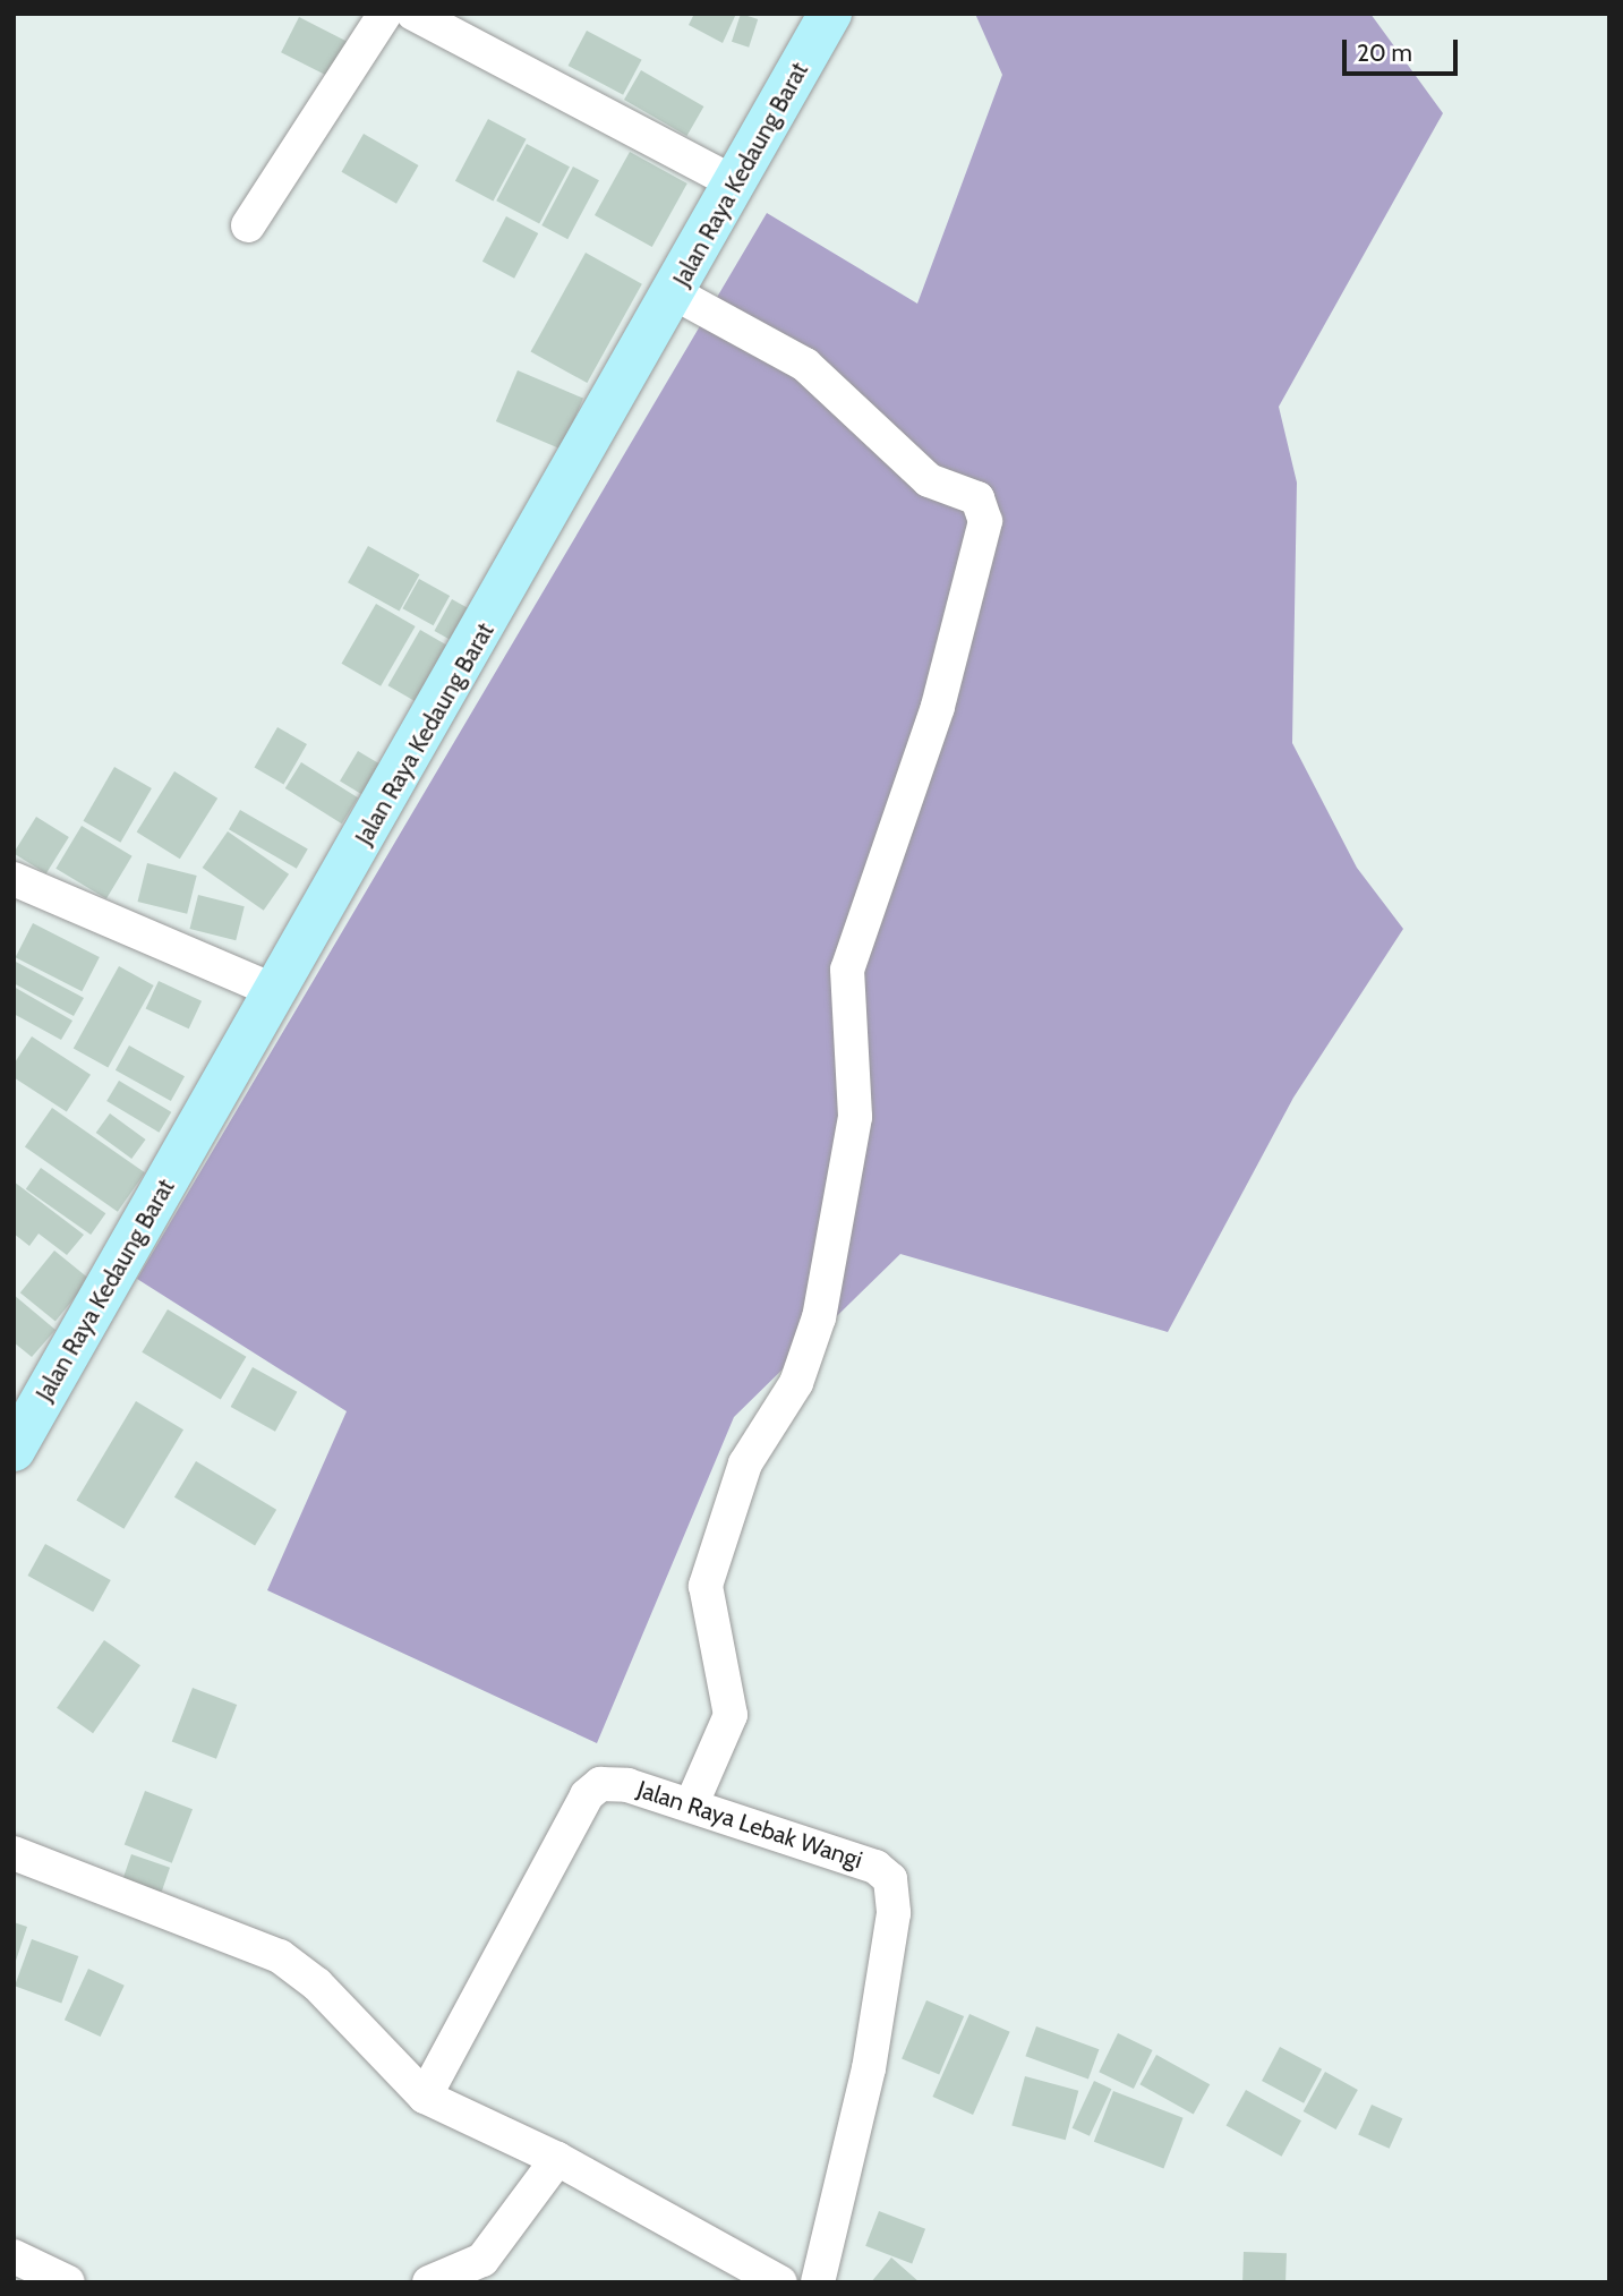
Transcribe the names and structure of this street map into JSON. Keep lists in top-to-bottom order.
{
  "streets": {
    "street": ["Jalan Raya Kedaung Barat", "Jalan Raya Lebak Wangi"]
  },
  "scale_bar": "20 m"
}
